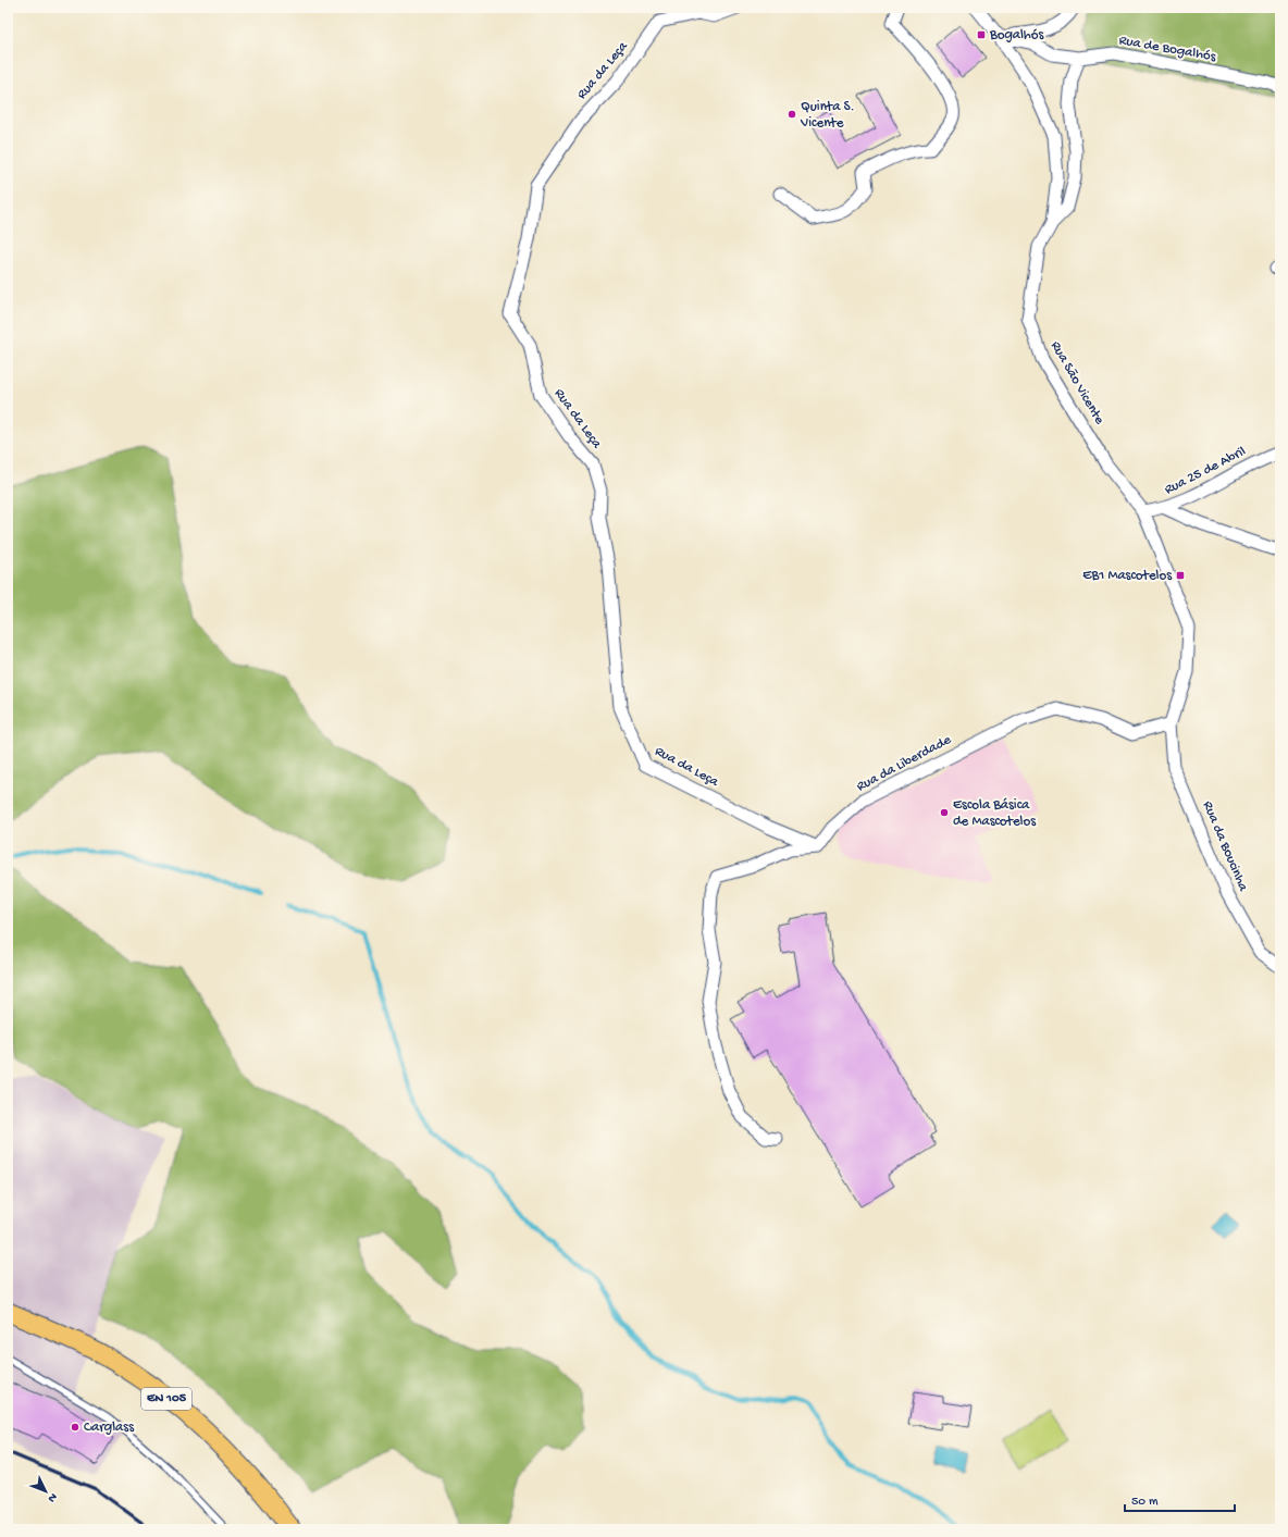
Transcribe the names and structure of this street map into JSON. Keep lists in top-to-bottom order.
{
  "streets": {
    "main road": ["EN 105"],
    "street": [
      "Rua de Bogalhós",
      "Rua da Leça",
      "Rua São Vicente",
      "Rua 25 de Abril",
      "Rua da Liberdade",
      "Rua da Boucinha"
    ]
  },
  "crossings": [
    ["Rua de Bogalhós", "Rua São Vicente"],
    ["Rua da Leça", "Rua da Liberdade"],
    ["Rua São Vicente", "Rua 25 de Abril"],
    ["Rua São Vicente", "Rua da Liberdade"],
    ["Rua São Vicente", "Rua da Boucinha"],
    ["Rua da Liberdade", "Rua da Boucinha"]
  ],
  "places": {
    "transit": ["Bogalhós", "EB1 Mascotelos"],
    "other": ["Quinta S. Vicente", "Escola Básica de Mascotelos", "Carglass"]
  },
  "scale_bar": "50 m",
  "north": "bottom right"
}
